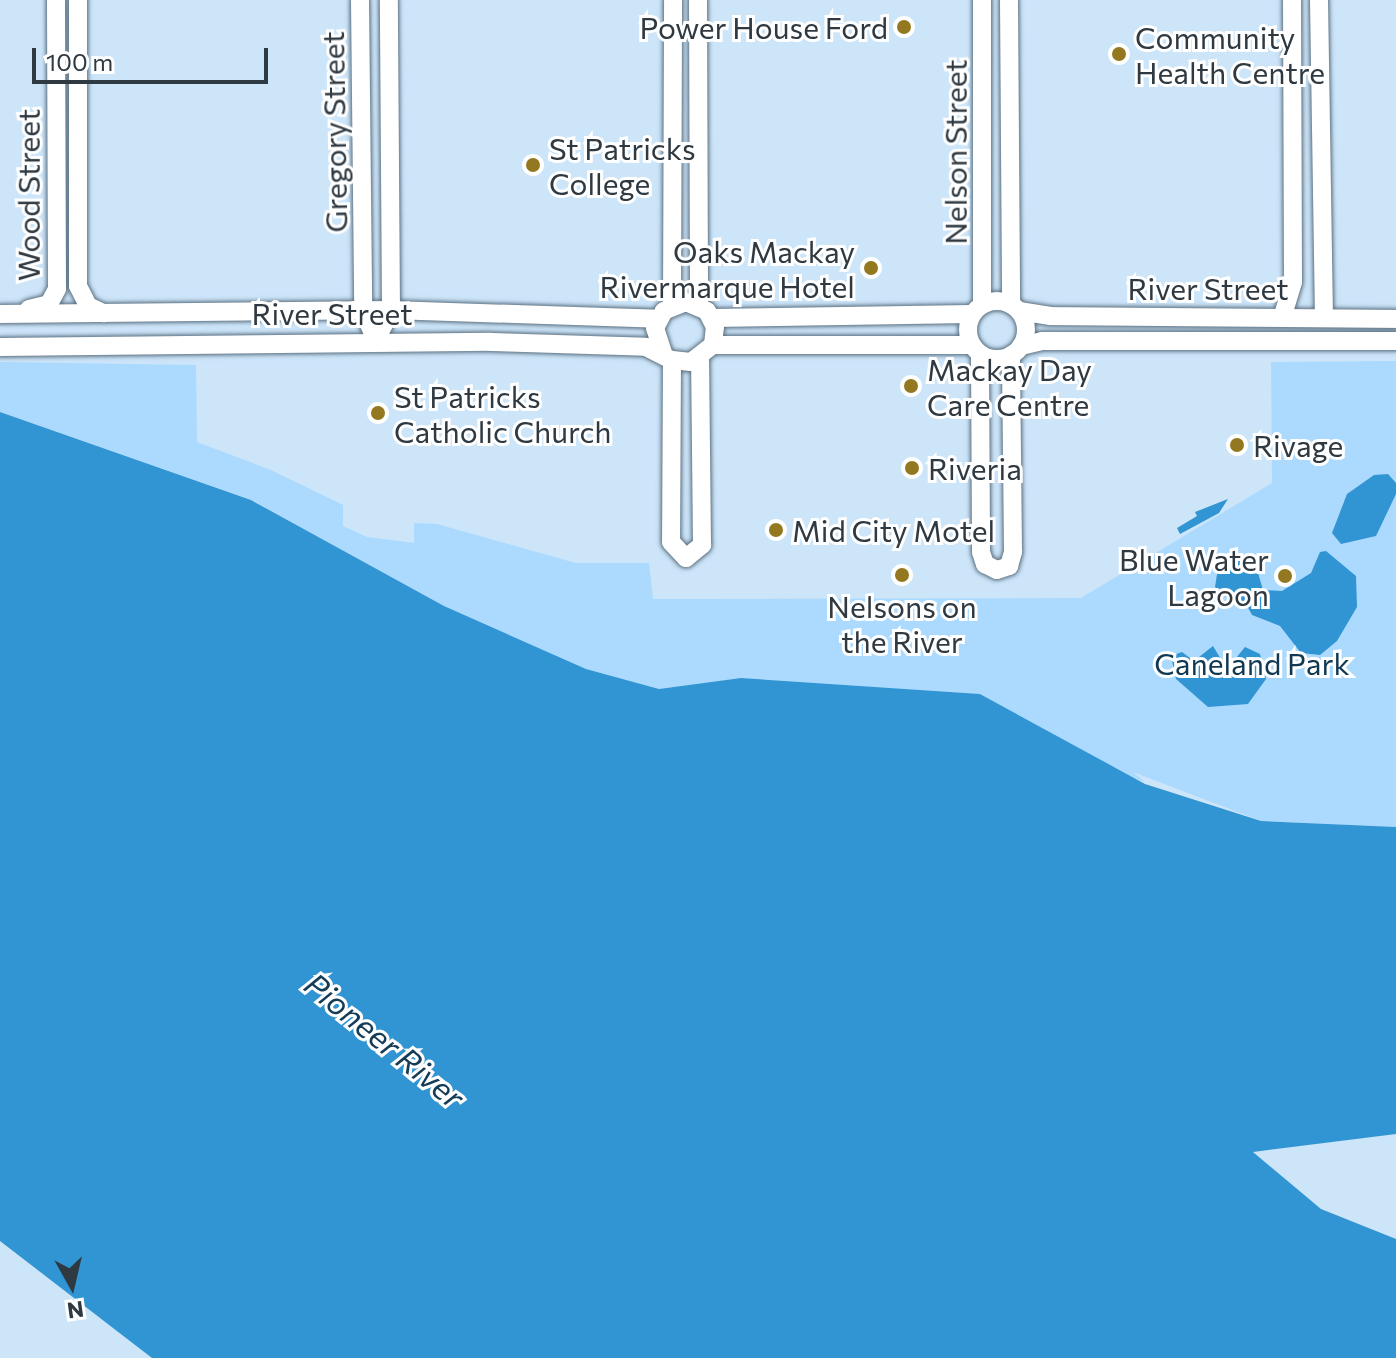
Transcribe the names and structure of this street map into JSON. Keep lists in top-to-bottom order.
{
  "streets": {
    "street": [
      "Gregory Street",
      "Nelson Street",
      "Wood Street",
      "River Street"
    ]
  },
  "crossings": [
    ["Gregory Street", "River Street"],
    ["Nelson Street", "River Street"],
    ["Wood Street", "River Street"]
  ],
  "water": ["Pioneer River"],
  "parks": ["Caneland Park"],
  "places": [
    "Power House Ford",
    "Community Health Centre",
    "St Patricks College",
    "Oaks Mackay Rivermarque Hotel",
    "Mackay Day Care Centre",
    "St Patricks Catholic Church",
    "Rivage",
    "Riveria",
    "Mid City Motel",
    "Nelsons on the River",
    "Blue Water Lagoon"
  ],
  "scale_bar": "100 m",
  "north": "bottom"
}
